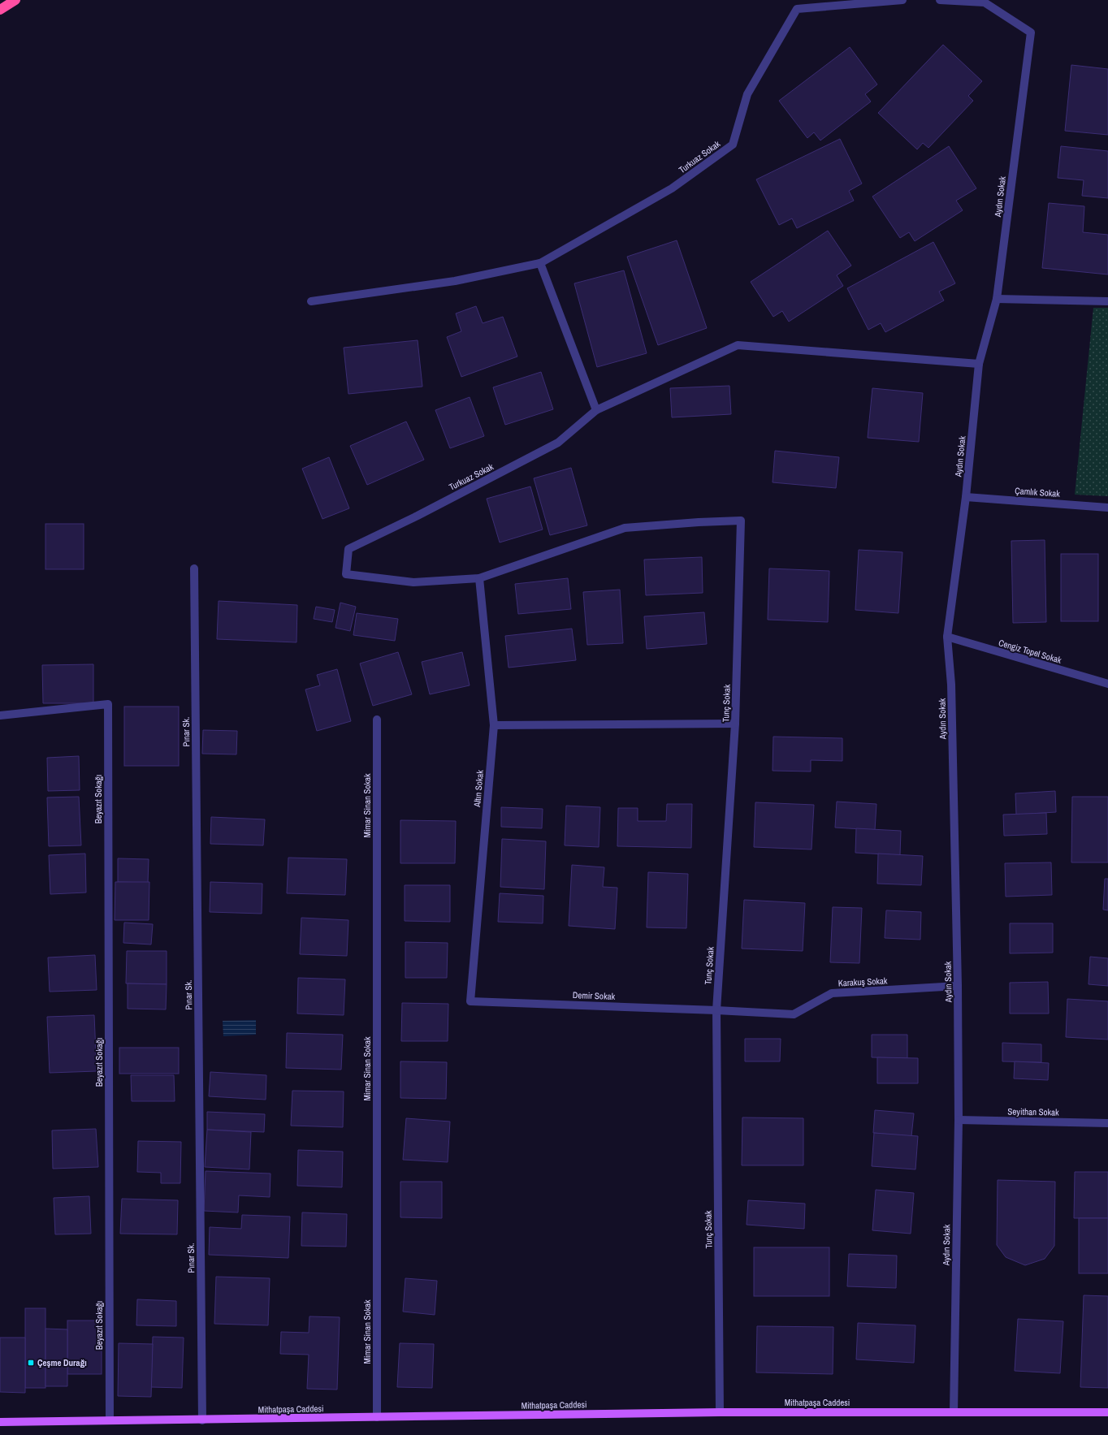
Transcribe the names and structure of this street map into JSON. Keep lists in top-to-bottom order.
{
  "streets": {
    "main road": ["Mithatpaşa Caddesi"],
    "street": [
      "Turkuaz Sokak",
      "Aydın Sokak",
      "Çamlık Sokak",
      "Cengiz Topel Sokak",
      "Tunç Sokak",
      "Pınar Sk.",
      "Altın Sokak",
      "Beyazıt Sokağı",
      "Mimar Sinan Sokak",
      "Karakuş Sokak",
      "Demir Sokak",
      "Seyithan Sokak"
    ]
  },
  "crossings": [
    ["Turkuaz Sokak", "Tunç Sokak"],
    ["Turkuaz Sokak", "Altın Sokak"],
    ["Aydın Sokak", "Çamlık Sokak"],
    ["Aydın Sokak", "Cengiz Topel Sokak"],
    ["Aydın Sokak", "Karakuş Sokak"],
    ["Aydın Sokak", "Seyithan Sokak"],
    ["Aydın Sokak", "Mithatpaşa Caddesi"],
    ["Tunç Sokak", "Altın Sokak"],
    ["Tunç Sokak", "Karakuş Sokak"],
    ["Tunç Sokak", "Demir Sokak"],
    ["Tunç Sokak", "Mithatpaşa Caddesi"],
    ["Pınar Sk.", "Mithatpaşa Caddesi"],
    ["Altın Sokak", "Demir Sokak"],
    ["Beyazıt Sokağı", "Mithatpaşa Caddesi"],
    ["Mimar Sinan Sokak", "Mithatpaşa Caddesi"],
    ["Karakuş Sokak", "Demir Sokak"]
  ],
  "places": {
    "transit": ["Çeşme Durağı"]
  }
}
